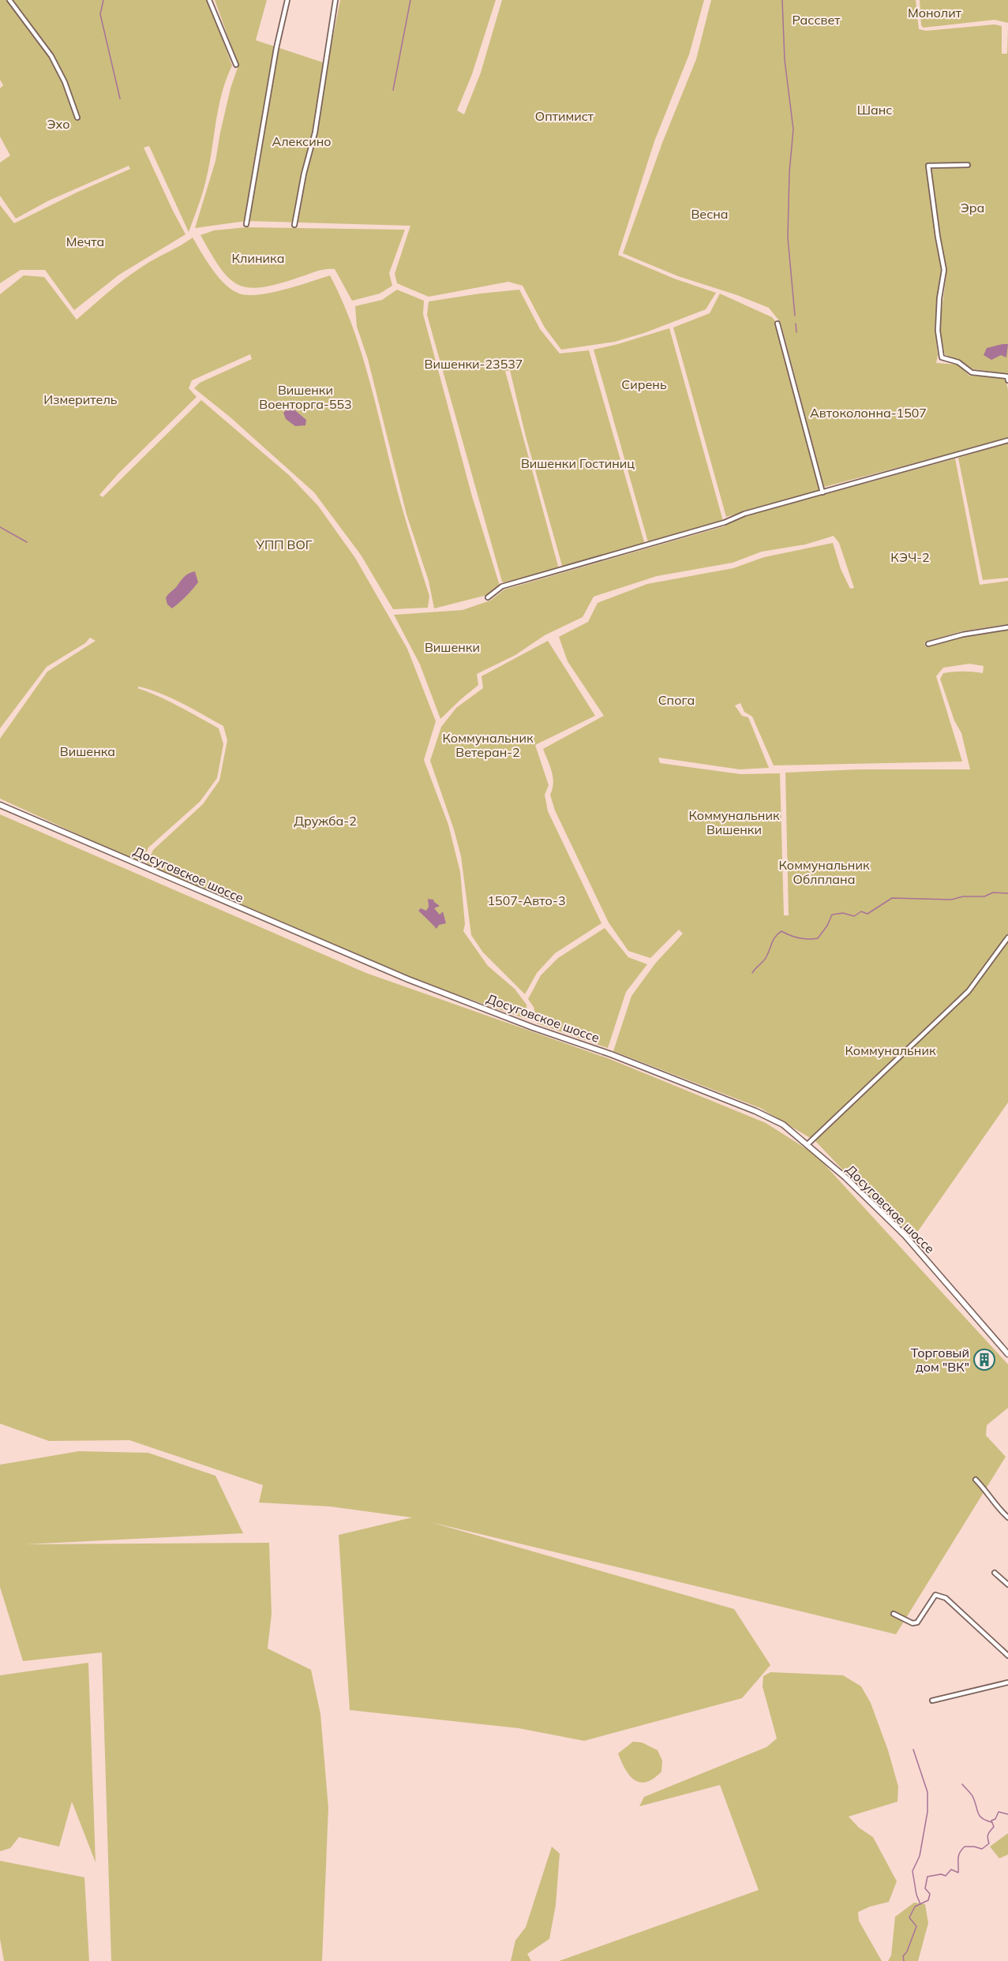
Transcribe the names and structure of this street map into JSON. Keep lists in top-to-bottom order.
{
  "streets": {
    "main road": ["Досуговское шоссе"]
  },
  "parks": [
    "Монолит",
    "Рассвет",
    "Шанс",
    "Оптимист",
    "Эхо",
    "Алексино",
    "Эра",
    "Весна",
    "Мечта",
    "Клиника",
    "Вишенки-23537",
    "Сирень",
    "Вишенки Военторга-553",
    "Измеритель",
    "Автоколонна-1507",
    "Вишенки Гостиниц",
    "УПП ВОГ",
    "КЭЧ-2",
    "Вишенки",
    "Спога",
    "Коммунальник Ветеран-2",
    "Вишенка",
    "Коммунальник Вишенки",
    "Дружба-2",
    "Коммунальник Облплана",
    "1507-Авто-3",
    "Коммунальник"
  ],
  "places": {
    "building": ["Торговый дом \"ВК\""]
  }
}
